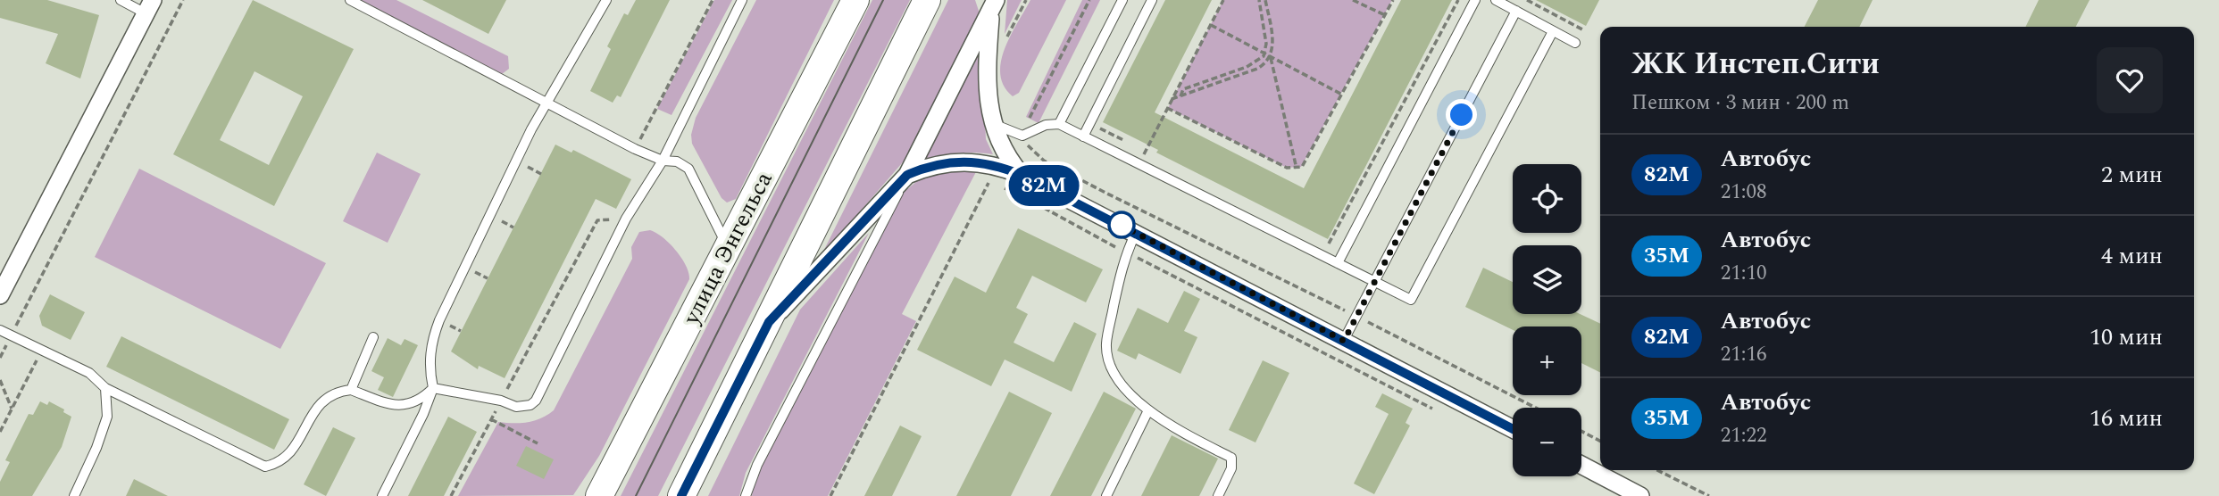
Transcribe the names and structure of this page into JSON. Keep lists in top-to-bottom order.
{
  "streets": {
    "main road": ["улица Энгельса"]
  },
  "lines": ["bus line 82М"],
  "page": {
    "on_map": "82М",
    "heading": ["ЖК Инстеп.Сити", "Пешком · 3 мин · 200 m"],
    "list": [
      {
        "mark": "82М",
        "name": "Автобус",
        "note": "21:08",
        "value": "2 мин"
      },
      {
        "mark": "35М",
        "name": "Автобус",
        "note": "21:10",
        "value": "4 мин"
      },
      {
        "mark": "82М",
        "name": "Автобус",
        "note": "21:16",
        "value": "10 мин"
      },
      {
        "mark": "35М",
        "name": "Автобус",
        "note": "21:22",
        "value": "16 мин"
      }
    ],
    "map_buttons": ["+", "−"]
  }
}
